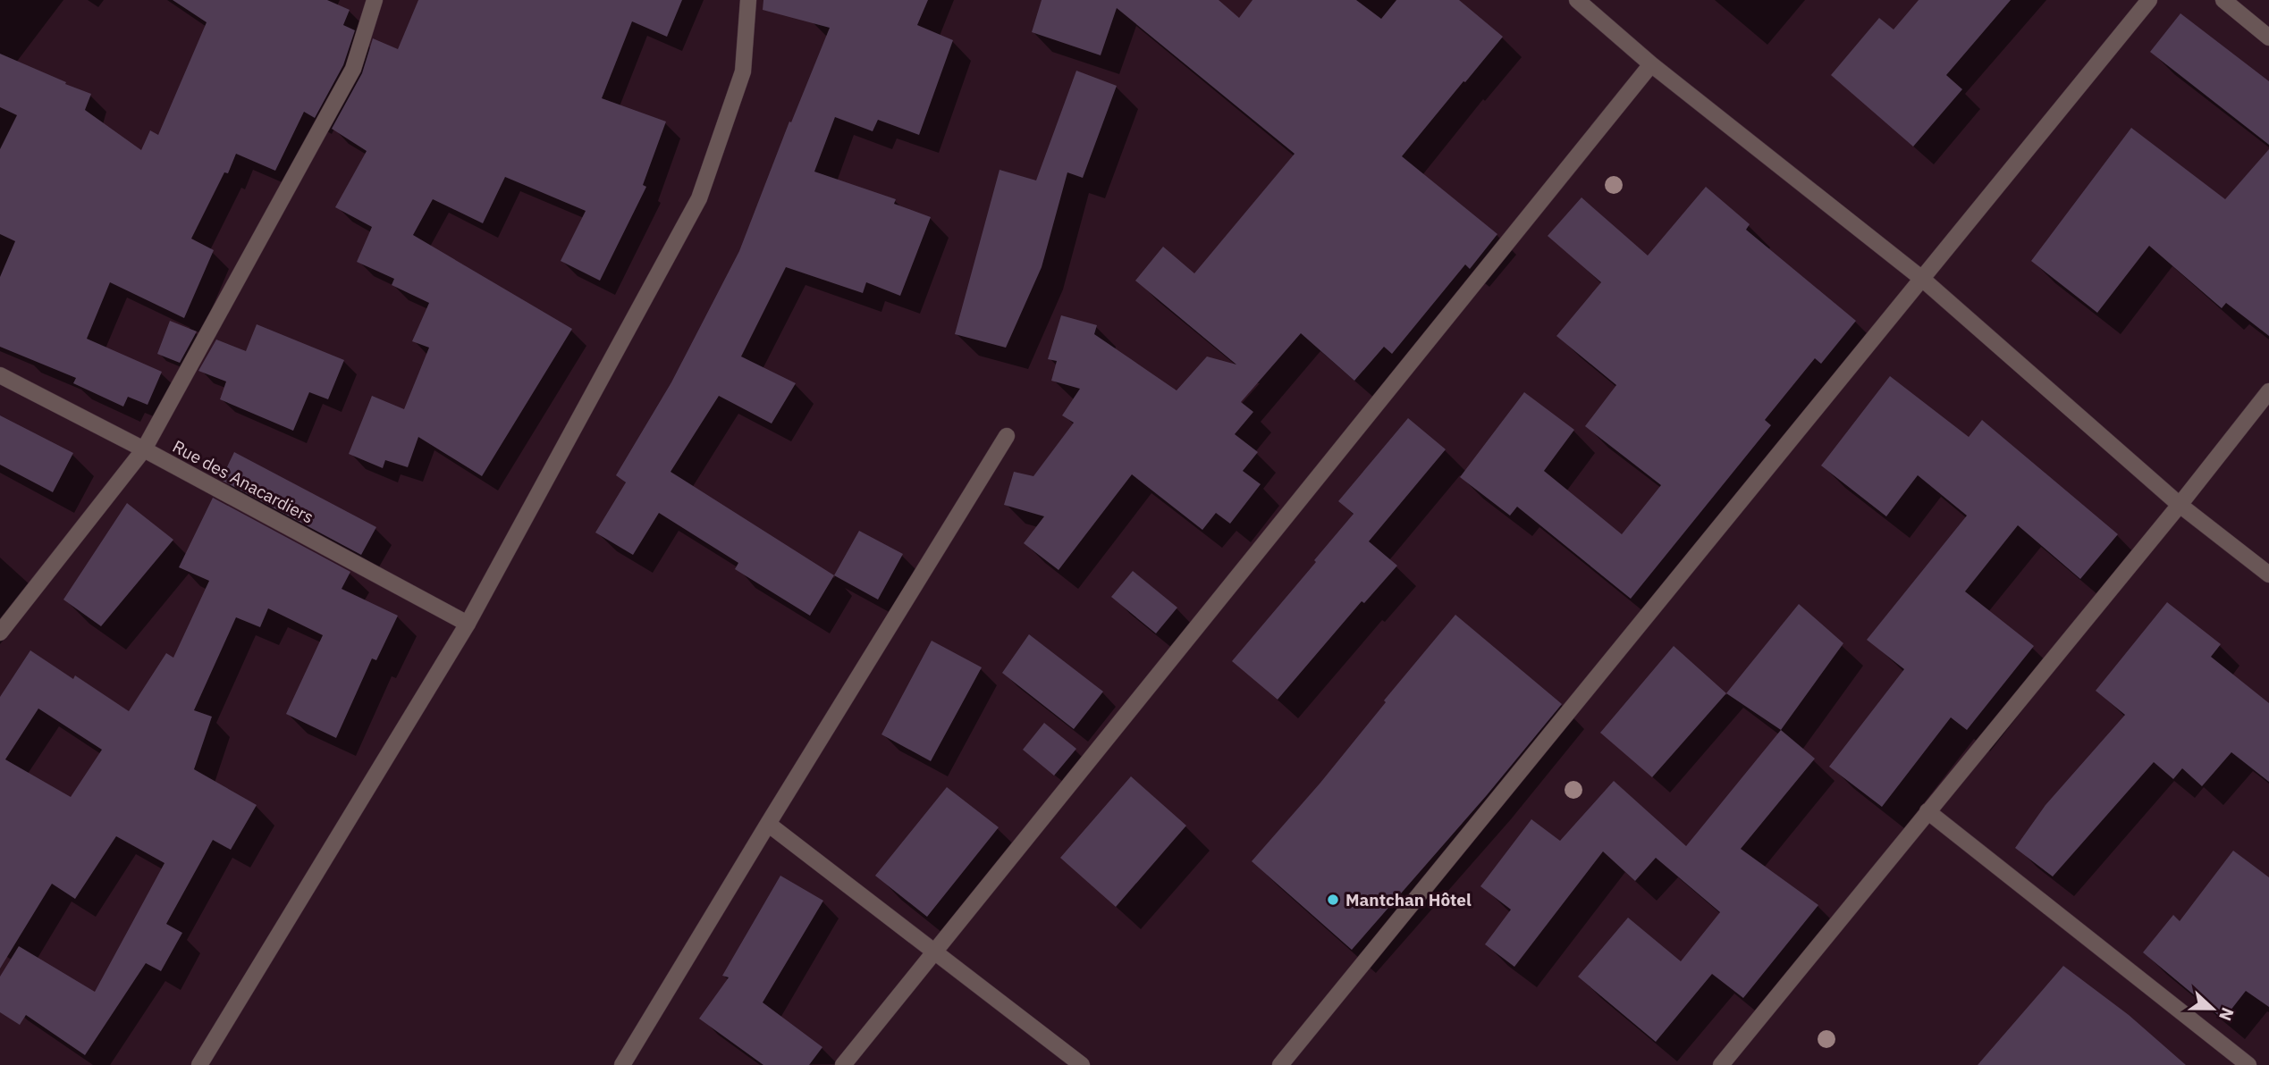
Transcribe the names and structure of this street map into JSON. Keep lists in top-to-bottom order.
{
  "streets": {
    "street": ["Rue des Anacardiers"]
  },
  "places": ["Mantchan Hôtel"],
  "north": "right"
}
